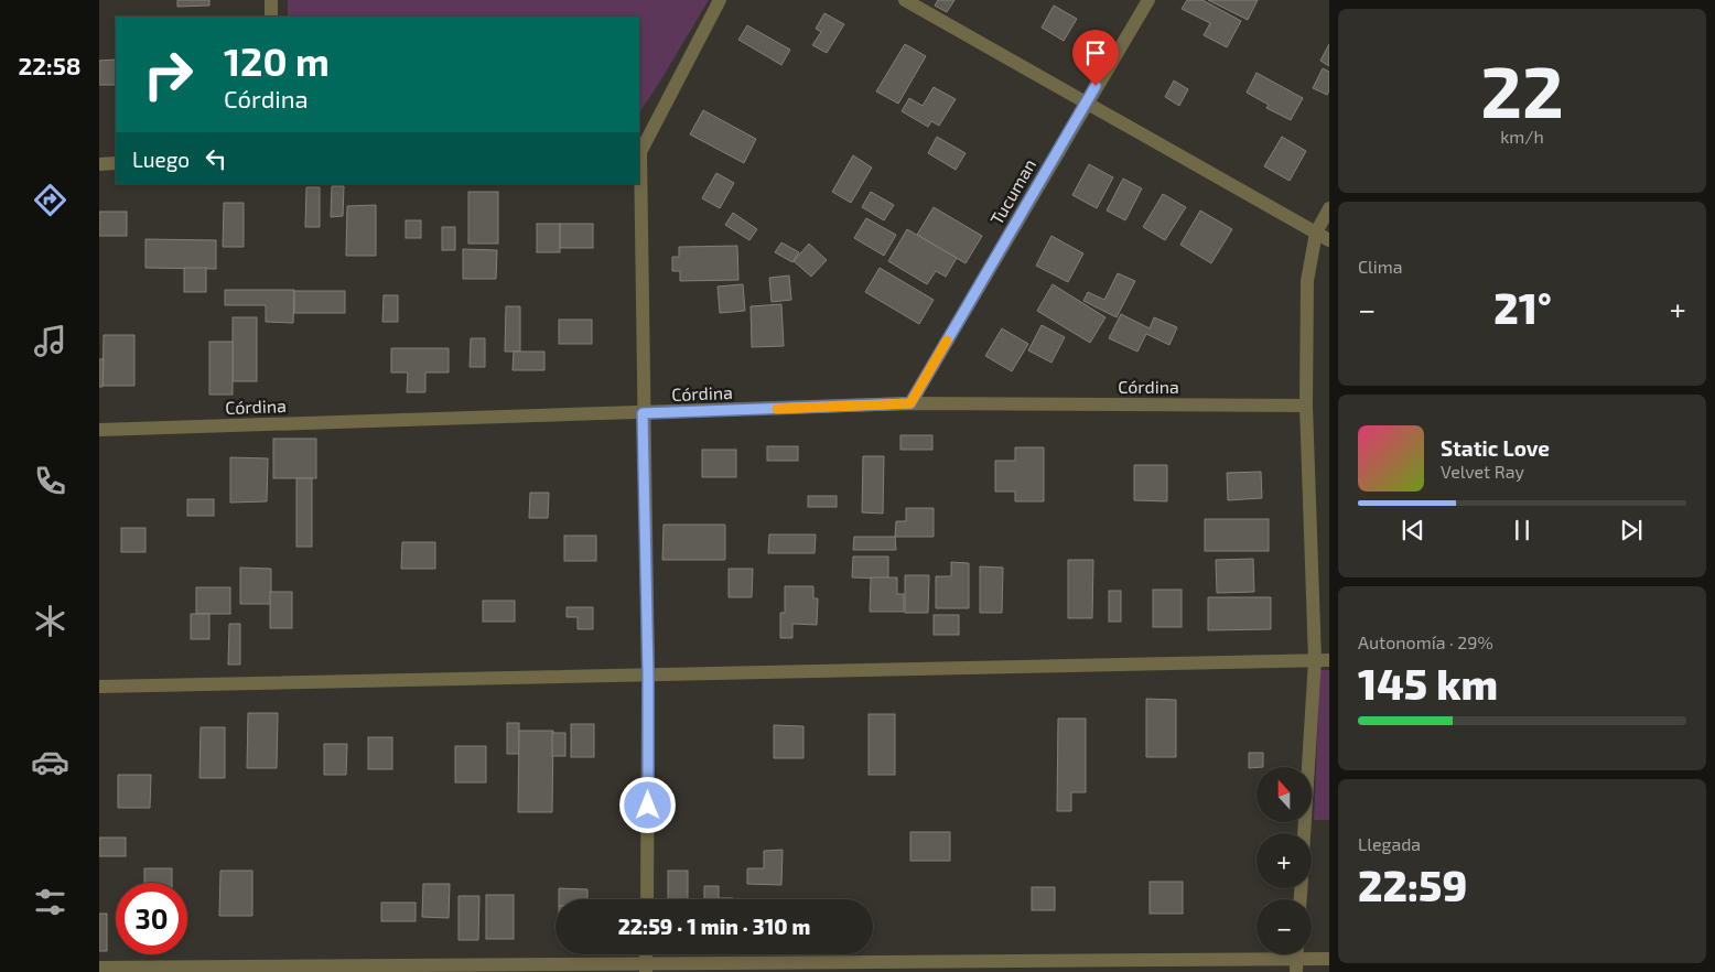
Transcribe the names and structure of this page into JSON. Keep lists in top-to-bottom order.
{
  "streets": {
    "street": ["Tucuman", "Córdina"]
  },
  "crossings": [
    ["Tucuman", "Córdina"]
  ],
  "north": "top",
  "page": {
    "tabs": "22:58",
    "tile": [
      ["22", "km/h"],
      "Clima",
      ["Autonomía · 29%", "145 km"],
      ["Llegada", "22:59"]
    ],
    "turn": ["120 m", "Córdina"],
    "then": "Luego",
    "heat": ["−", "21°", "+"],
    "song": ["Static Love", "Velvet Ray"],
    "map_buttons": ["+", "−"],
    "limit": "30",
    "trip": "22:59 · 1 min · 310 m"
  }
}
